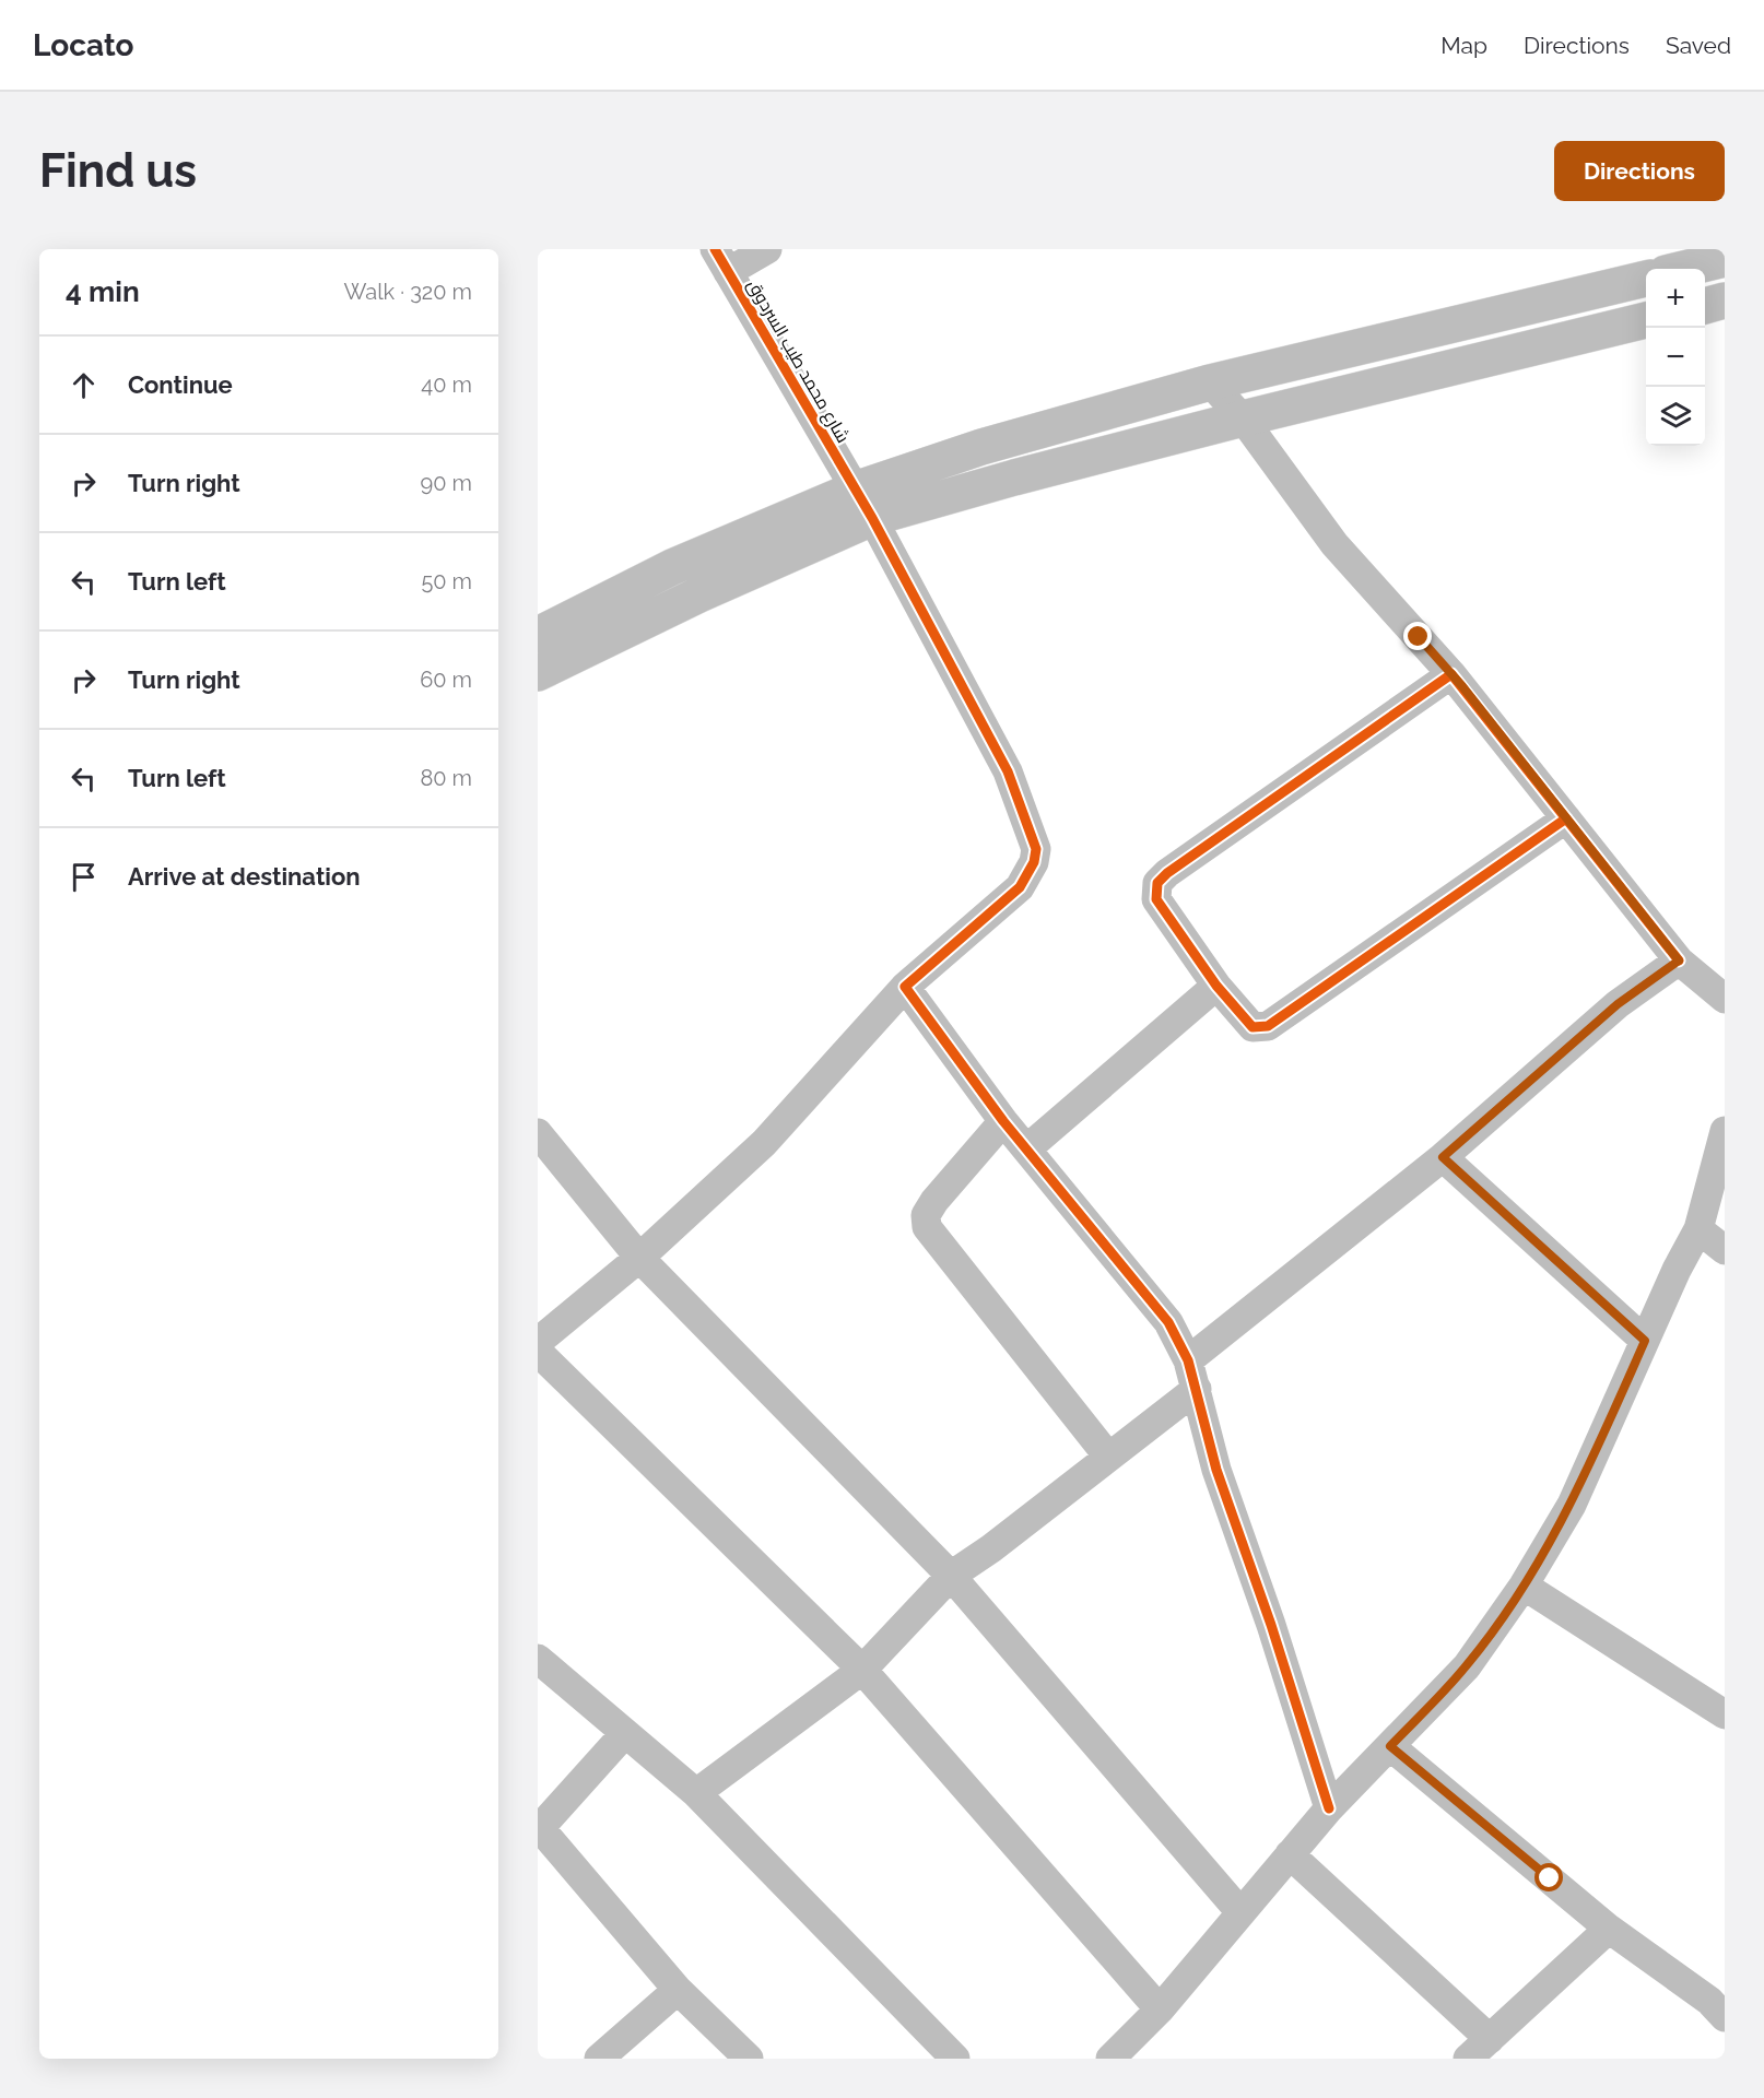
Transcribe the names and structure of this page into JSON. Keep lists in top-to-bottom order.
{
  "streets": {
    "street": ["شارع محمد طيب السردوق"]
  },
  "page": {
    "header": "Locato",
    "nav": ["Map", "Directions", "Saved"],
    "buttons": "Directions",
    "title": "Find us",
    "heading": ["4 min", "Walk · 320 m"],
    "map_buttons": ["+", "−"],
    "list": [
      ["Continue", "40 m"],
      ["Turn right", "90 m"],
      ["Turn left", "50 m"],
      ["Turn right", "60 m"],
      ["Turn left", "80 m"],
      "Arrive at destination"
    ]
  }
}
